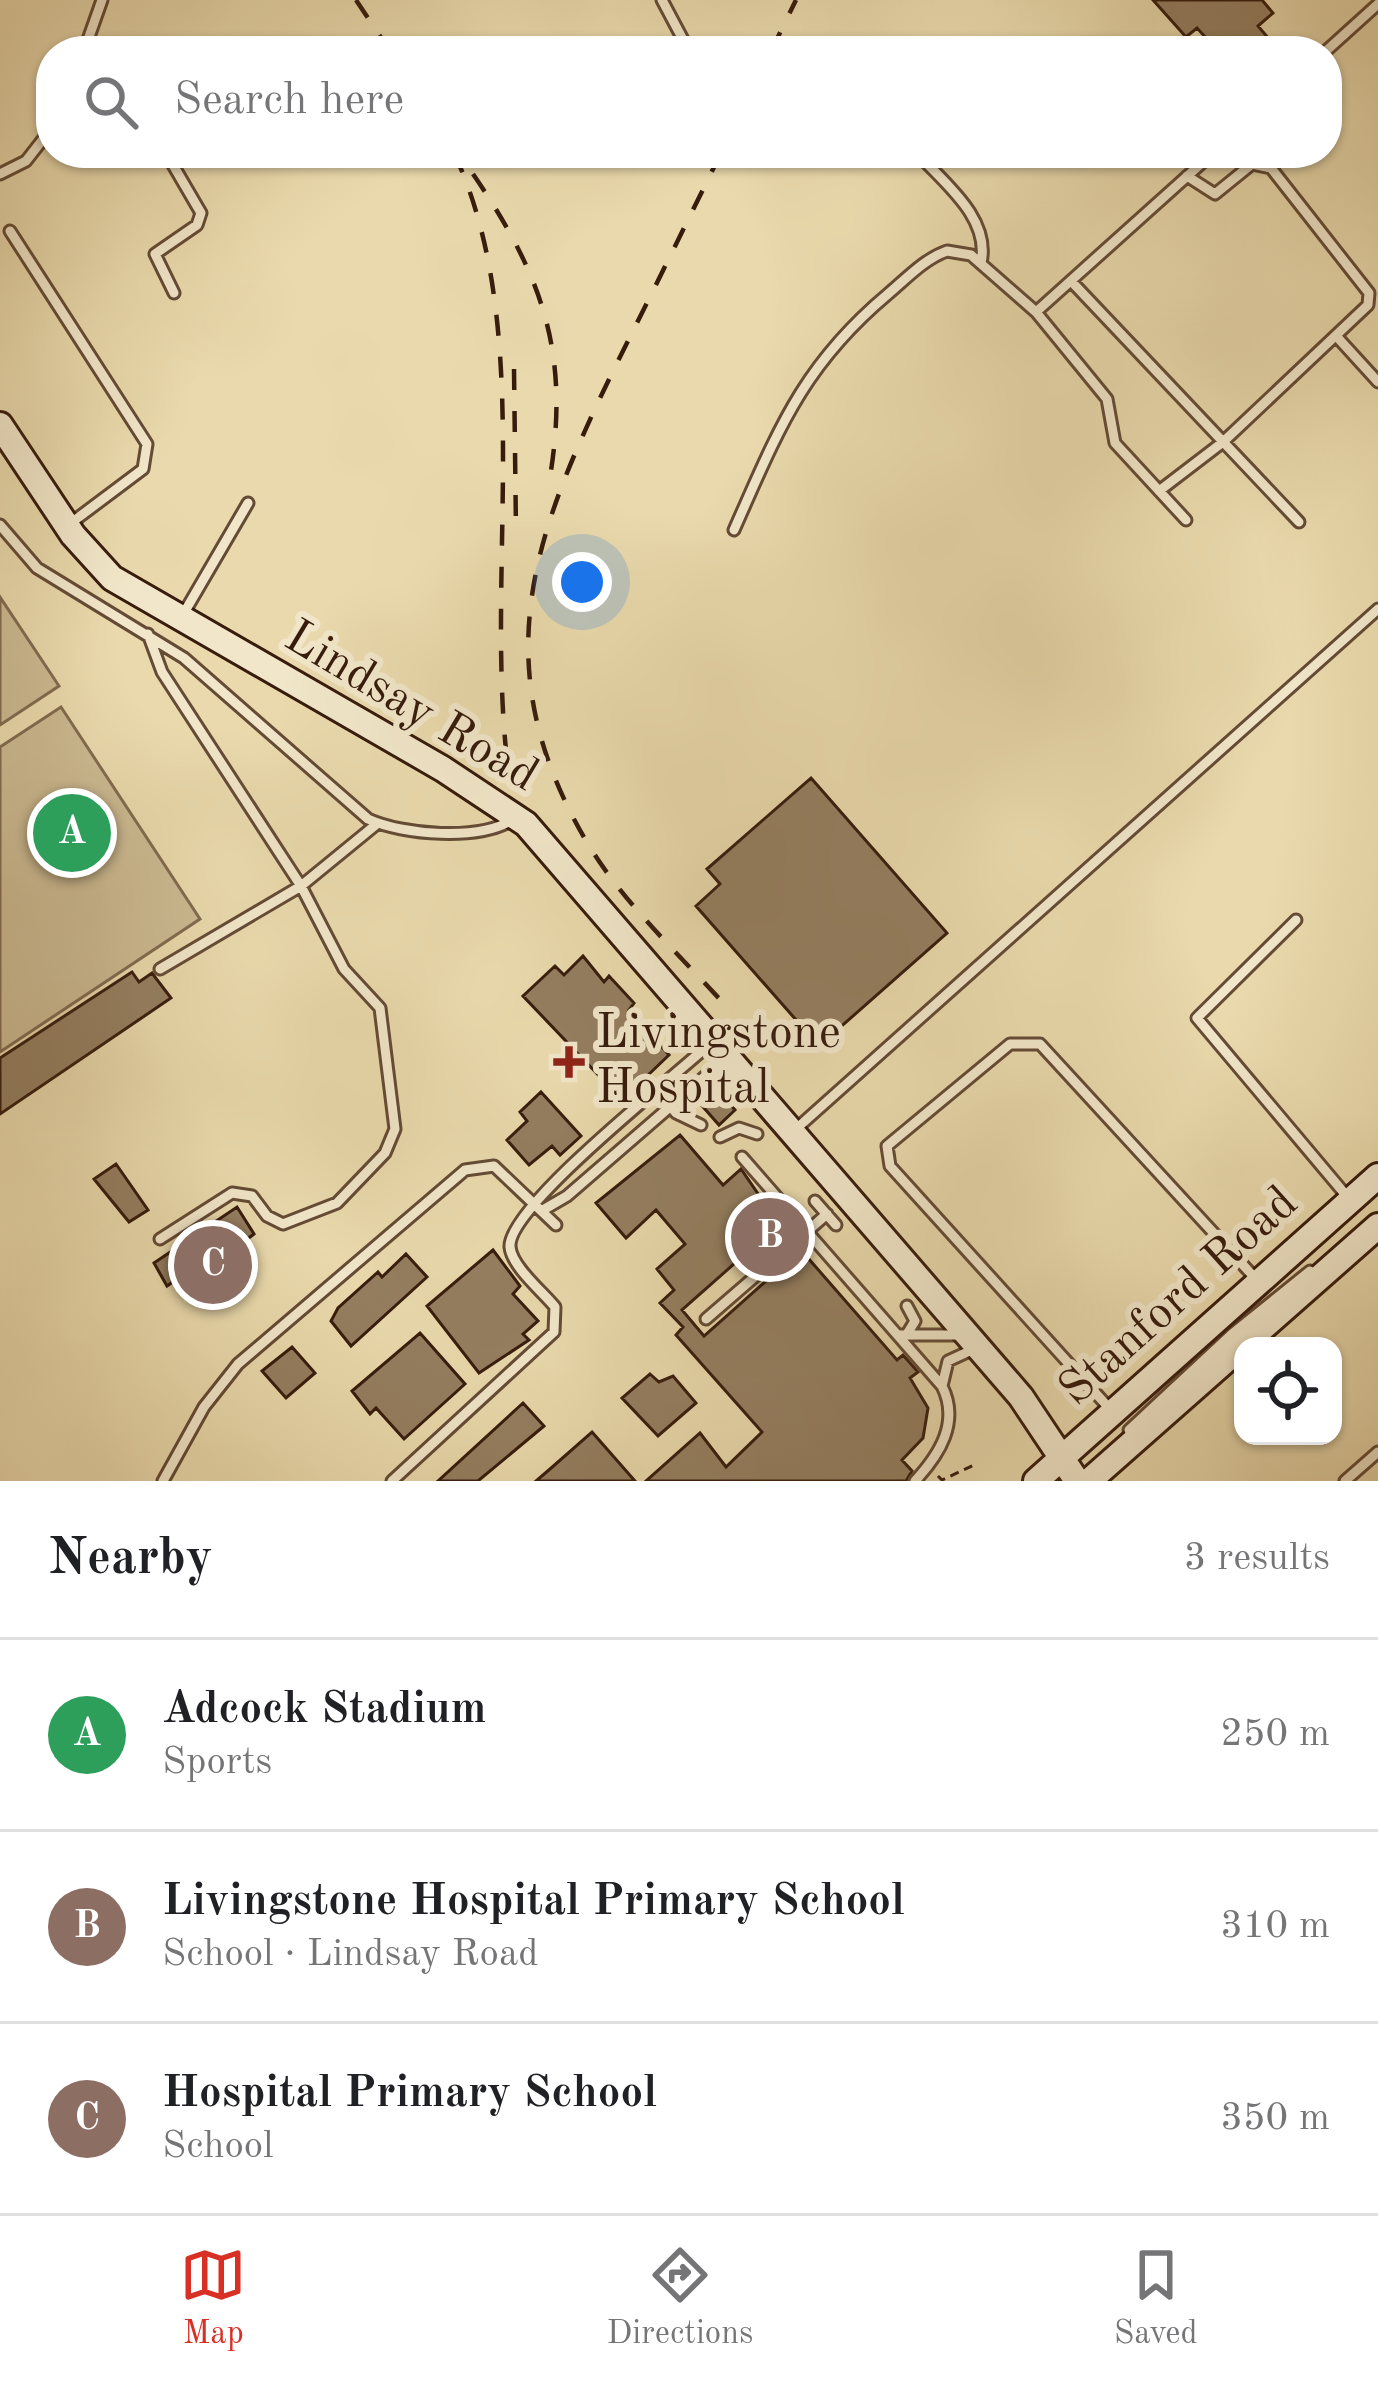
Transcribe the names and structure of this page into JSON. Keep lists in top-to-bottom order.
{
  "streets": {
    "street": ["Lindsay Road", "Stanford Road"]
  },
  "crossings": [
    ["Lindsay Road", "Stanford Road"]
  ],
  "places": {
    "health": ["Livingstone Hospital"]
  },
  "page": {
    "search": "Search here",
    "pins": ["A", "B", "C"],
    "heading": ["Nearby", "3 results"],
    "list": [
      {
        "mark": "A",
        "name": "Adcock Stadium",
        "note": "Sports",
        "value": "250 m"
      },
      {
        "mark": "B",
        "name": "Livingstone Hospital Primary School",
        "note": "School · Lindsay Road",
        "value": "310 m"
      },
      {
        "mark": "C",
        "name": "Hospital Primary School",
        "note": "School",
        "value": "350 m"
      }
    ],
    "nav": ["Map", "Directions", "Saved"]
  }
}
